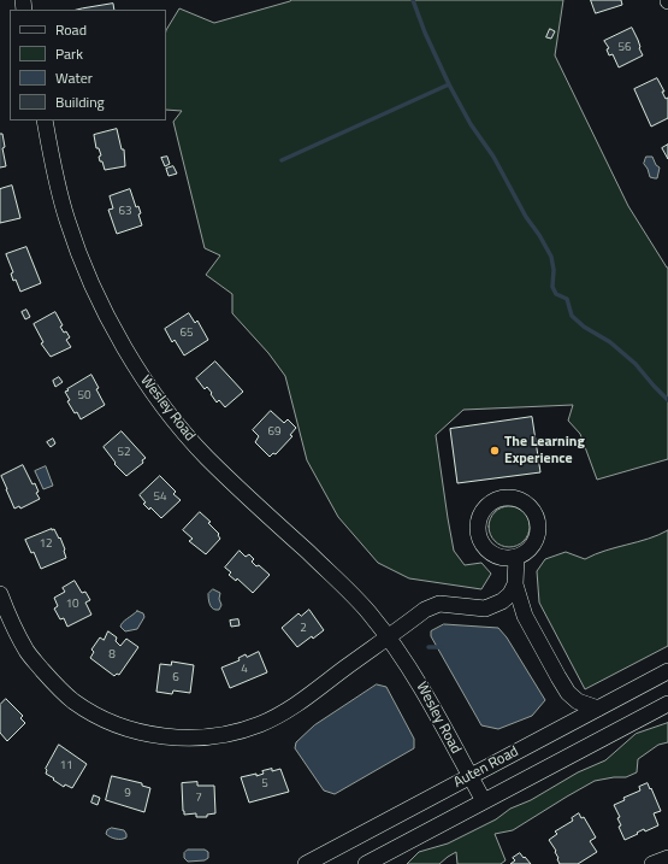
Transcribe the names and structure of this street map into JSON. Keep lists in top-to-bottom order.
{
  "streets": {
    "street": ["Wesley Road", "Auten Road"]
  },
  "crossings": [
    ["Wesley Road", "Auten Road"]
  ],
  "places": ["The Learning Experience"],
  "house_numbers": [
    "56",
    "63",
    "65",
    "50",
    "69",
    "52",
    "54",
    "12",
    "10",
    "2",
    "8",
    "4",
    "6",
    "11",
    "5",
    "9",
    "7"
  ],
  "legend": [
    "Road",
    "Park",
    "Water",
    "Building"
  ]
}
